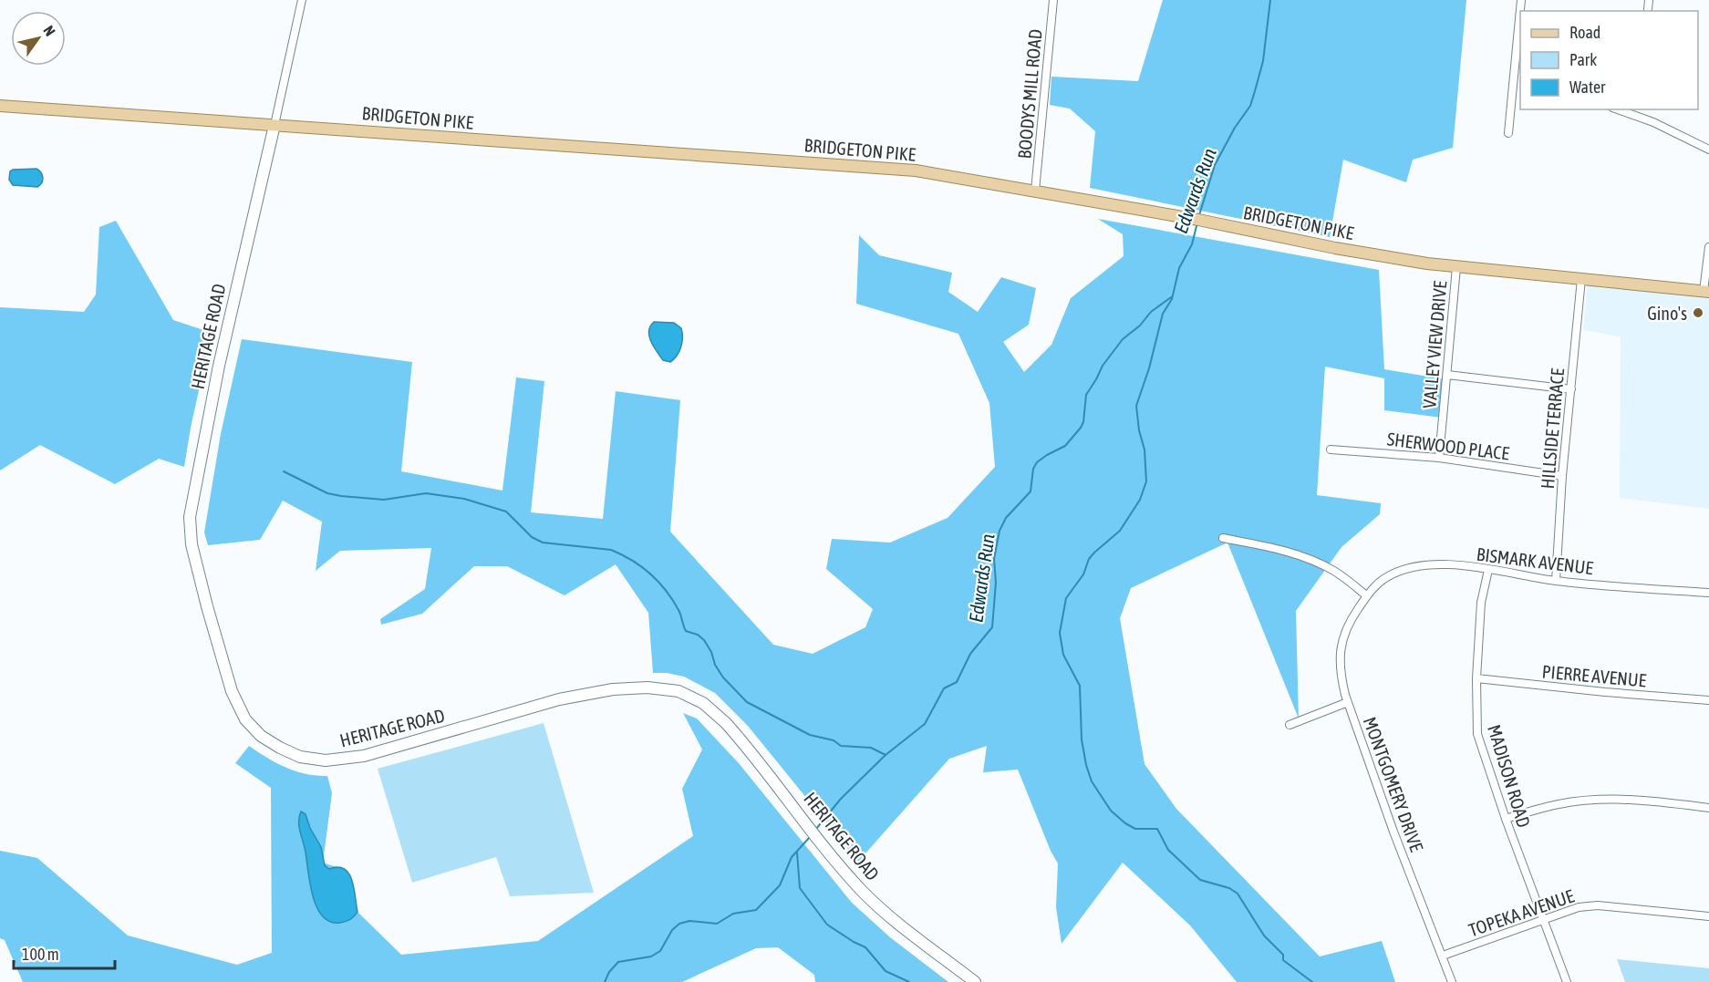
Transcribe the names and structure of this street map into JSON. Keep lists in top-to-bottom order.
{
  "streets": {
    "main road": ["BRIDGETON PIKE"],
    "street": [
      "BOODYS MILL ROAD",
      "HERITAGE ROAD",
      "VALLEY VIEW DRIVE",
      "HILLSIDE TERRACE",
      "SHERWOOD PLACE",
      "BISMARK AVENUE",
      "PIERRE AVENUE",
      "MADISON ROAD",
      "MONTGOMERY DRIVE",
      "TOPEKA AVENUE"
    ]
  },
  "crossings": [
    ["BOODYS MILL ROAD", "BRIDGETON PIKE"],
    ["BRIDGETON PIKE", "HERITAGE ROAD"],
    ["BRIDGETON PIKE", "VALLEY VIEW DRIVE"],
    ["BRIDGETON PIKE", "HILLSIDE TERRACE"],
    ["VALLEY VIEW DRIVE", "SHERWOOD PLACE"],
    ["HILLSIDE TERRACE", "SHERWOOD PLACE"],
    ["HILLSIDE TERRACE", "BISMARK AVENUE"],
    ["BISMARK AVENUE", "MADISON ROAD"],
    ["BISMARK AVENUE", "MONTGOMERY DRIVE"],
    ["PIERRE AVENUE", "MADISON ROAD"],
    ["MADISON ROAD", "TOPEKA AVENUE"],
    ["MONTGOMERY DRIVE", "TOPEKA AVENUE"]
  ],
  "water": ["Edwards Run"],
  "places": ["Gino's"],
  "legend": ["Road", "Park", "Water"],
  "scale_bar": "100 m",
  "north": "top right"
}
